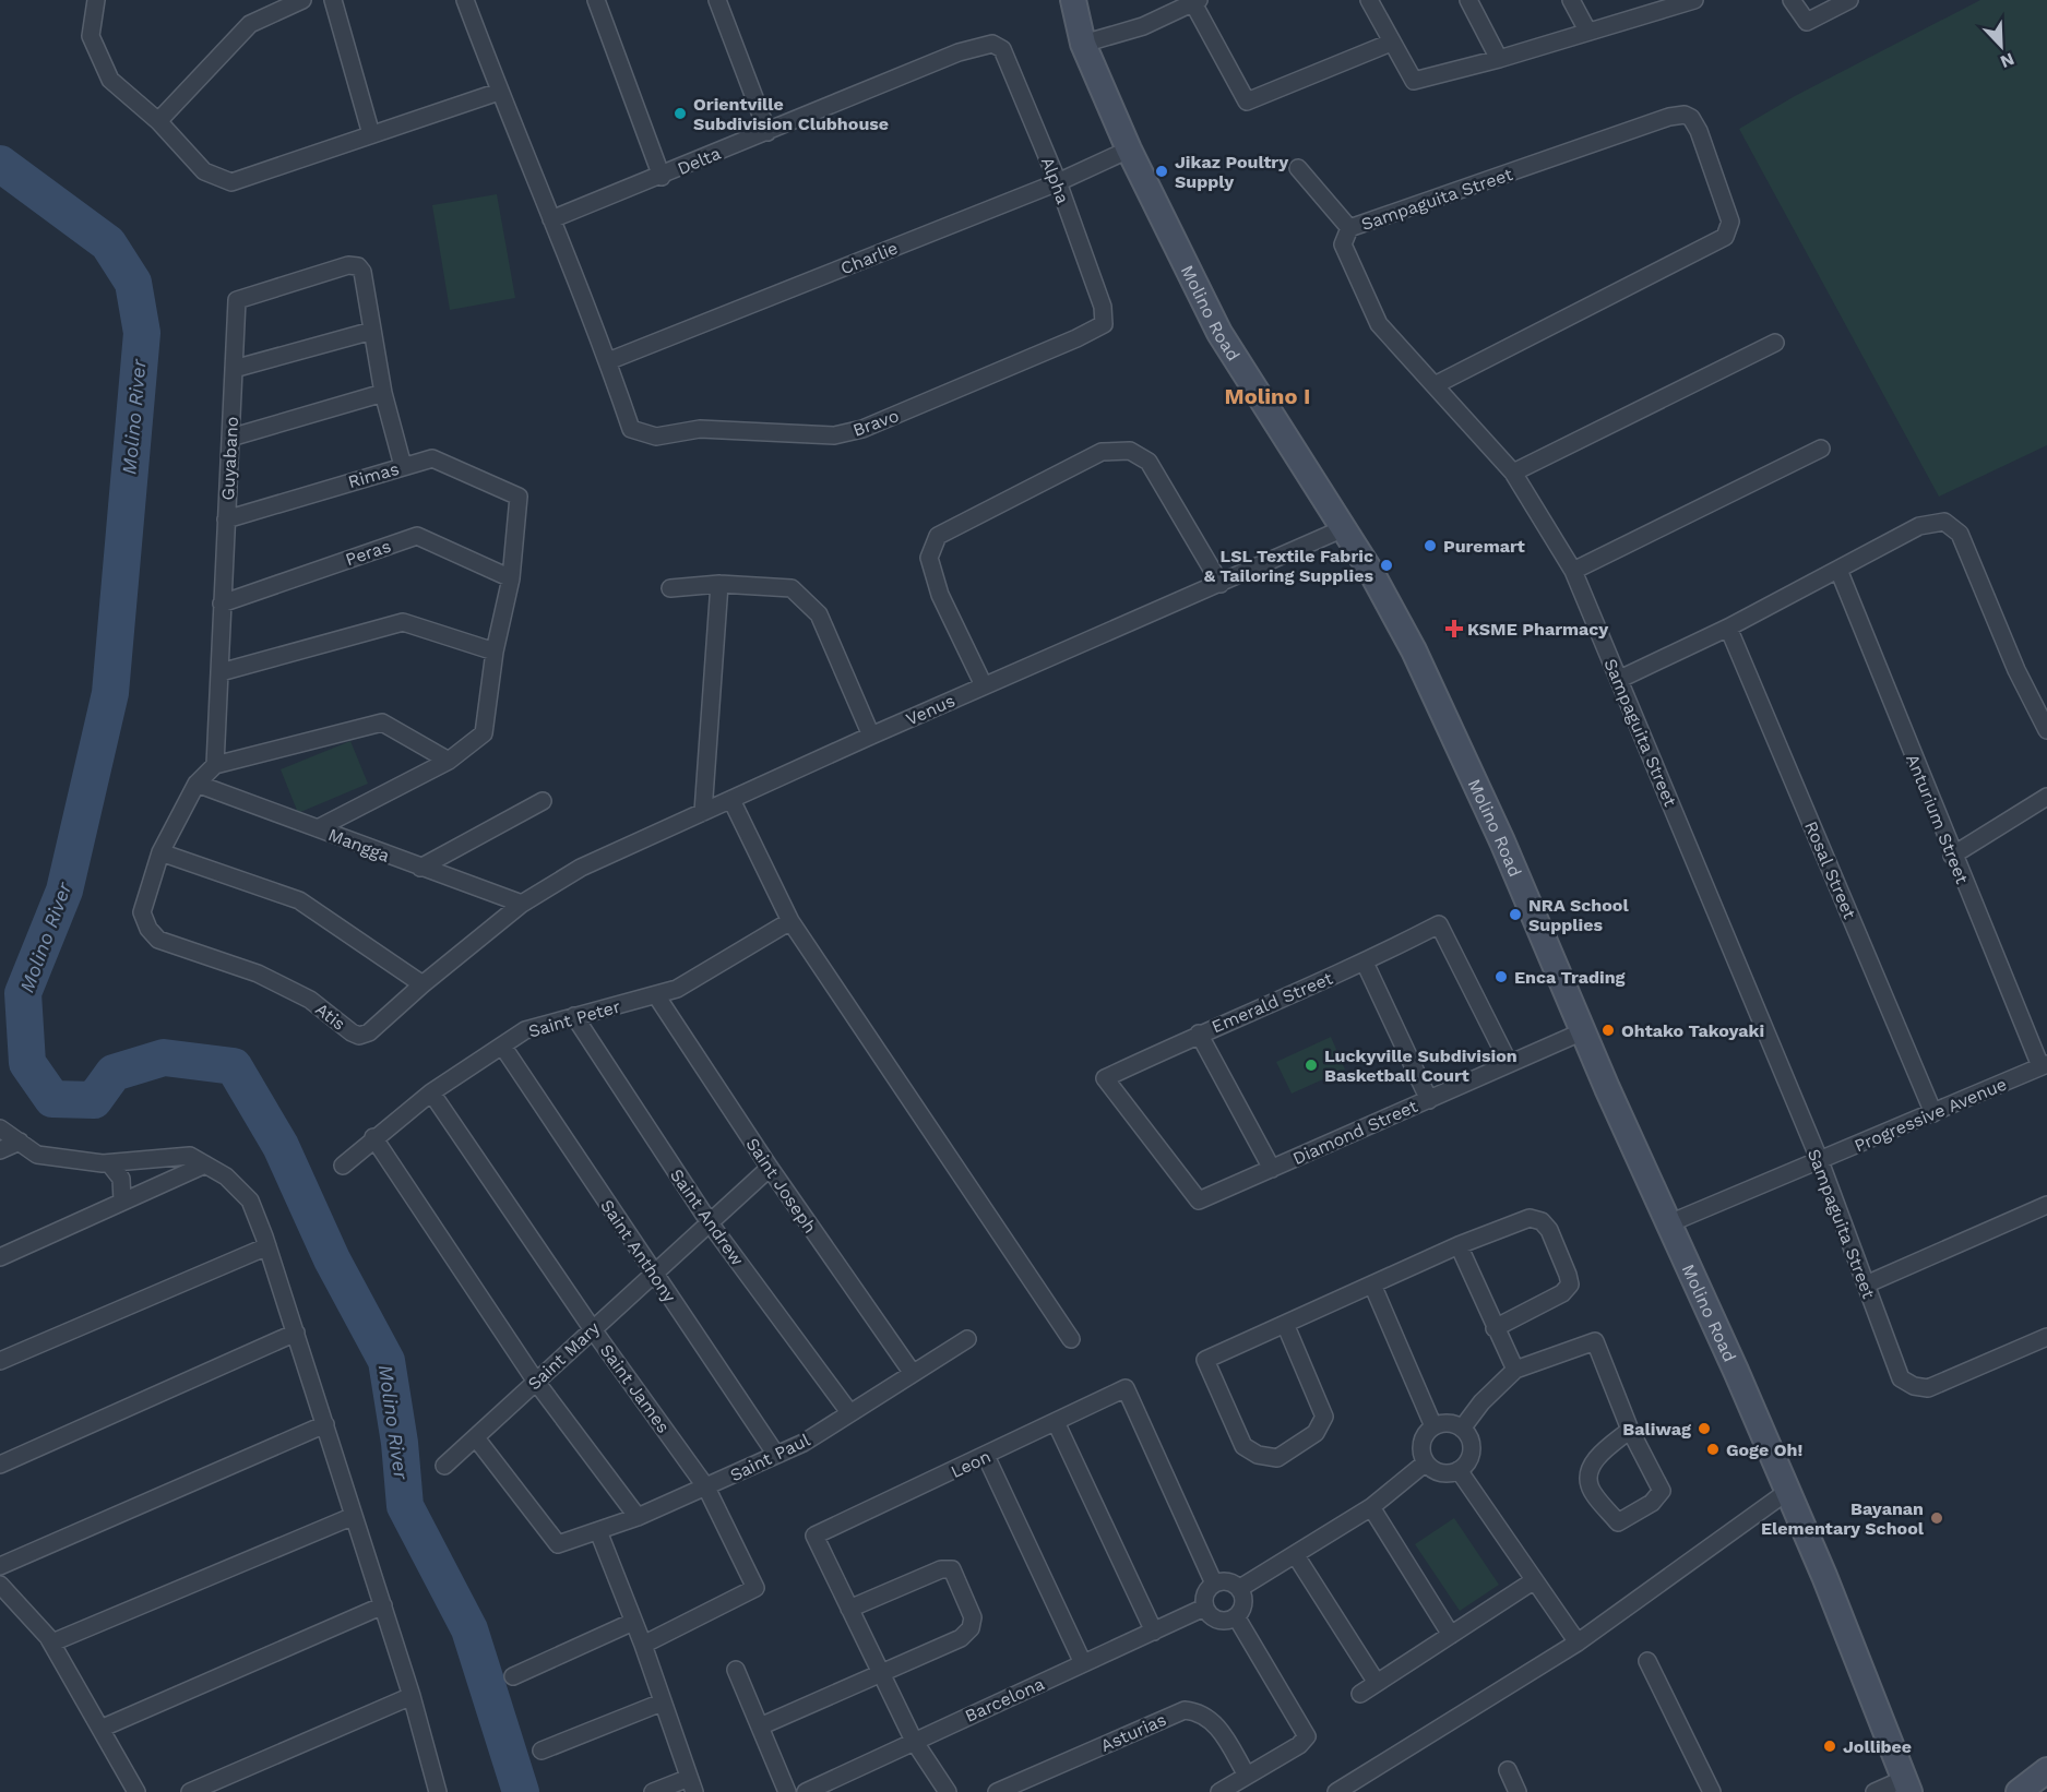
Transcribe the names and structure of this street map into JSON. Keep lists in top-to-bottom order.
{
  "streets": {
    "main road": ["Molino Road"],
    "street": [
      "Delta",
      "Alpha",
      "Sampaguita Street",
      "Charlie",
      "Bravo",
      "Guyabano",
      "Rimas",
      "Peras",
      "Venus",
      "Anturium Street",
      "Mangga",
      "Rosal Street",
      "Emerald Street",
      "Atis",
      "Saint Peter",
      "Progressive Avenue",
      "Diamond Street",
      "Saint Joseph",
      "Saint Andrew",
      "Saint Anthony",
      "Saint Mary",
      "Saint James",
      "Saint Paul",
      "Leon",
      "Barcelona",
      "Asturias"
    ]
  },
  "crossings": [
    ["Delta", "Alpha"],
    ["Alpha", "Charlie"],
    ["Alpha", "Bravo"],
    ["Sampaguita Street", "Progressive Avenue"],
    ["Charlie", "Molino Road"],
    ["Charlie", "Bravo"],
    ["Molino Road", "Venus"],
    ["Molino Road", "Progressive Avenue"],
    ["Molino Road", "Diamond Street"],
    ["Guyabano", "Rimas"],
    ["Guyabano", "Peras"],
    ["Rimas", "Peras"],
    ["Venus", "Mangga"],
    ["Venus", "Atis"],
    ["Anturium Street", "Progressive Avenue"],
    ["Mangga", "Atis"],
    ["Rosal Street", "Progressive Avenue"],
    ["Emerald Street", "Diamond Street"],
    ["Saint Peter", "Saint Joseph"],
    ["Saint Peter", "Saint Andrew"],
    ["Saint Peter", "Saint Anthony"],
    ["Saint Peter", "Saint James"],
    ["Saint Joseph", "Saint Mary"],
    ["Saint Joseph", "Saint Paul"],
    ["Saint Andrew", "Saint Mary"],
    ["Saint Andrew", "Saint Paul"],
    ["Saint Anthony", "Saint Mary"],
    ["Saint Anthony", "Saint Paul"],
    ["Saint Mary", "Saint James"],
    ["Saint Mary", "Saint Paul"],
    ["Saint James", "Saint Paul"],
    ["Leon", "Barcelona"]
  ],
  "districts": ["Molino I"],
  "water": ["Molino River"],
  "places": {
    "other": [
      "Orientville Subdivision Clubhouse",
      "Jikaz Poultry Supply",
      "Puremart",
      "LSL Textile Fabric & Tailoring Supplies",
      "NRA School Supplies",
      "Enca Trading",
      "Ohtako Takoyaki",
      "Luckyville Subdivision Basketball Court",
      "Baliwag",
      "Goge Oh!",
      "Bayanan Elementary School",
      "Jollibee"
    ],
    "health": ["KSME Pharmacy"]
  },
  "north": "bottom right"
}
